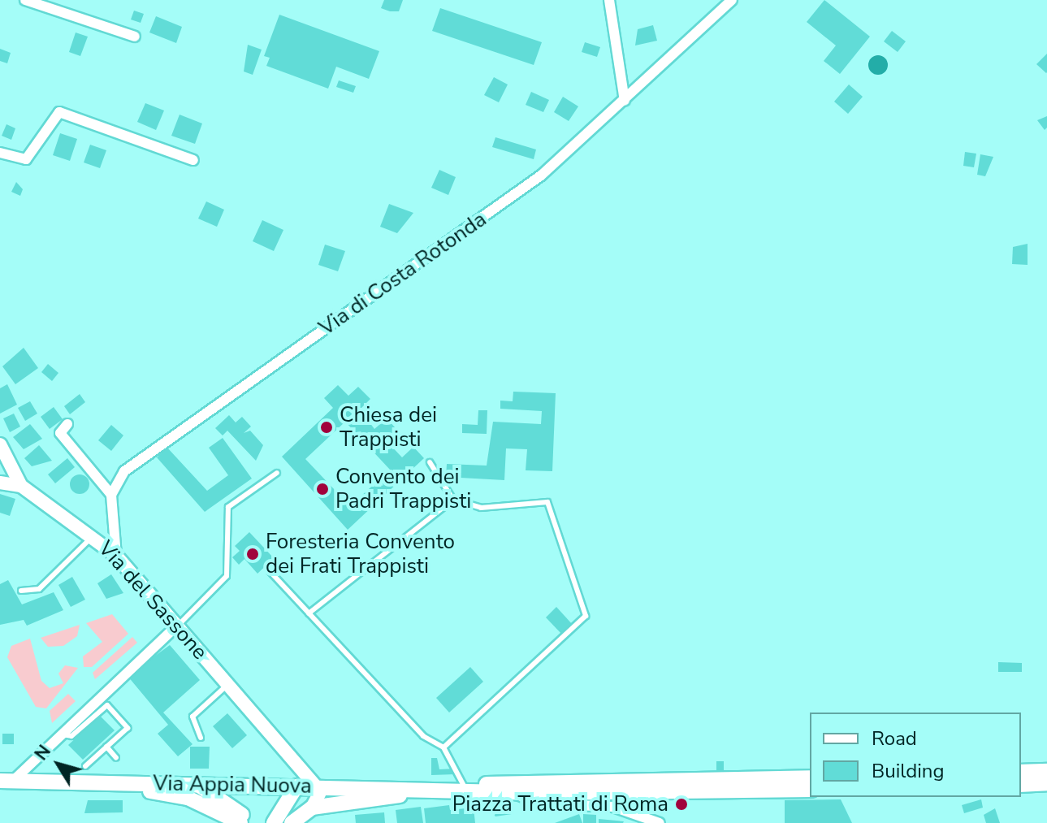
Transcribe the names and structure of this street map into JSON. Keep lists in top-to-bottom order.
{
  "streets": {
    "main road": ["Via del Sassone", "Via Appia Nuova"],
    "street": ["Via di Costa Rotonda"]
  },
  "crossings": [
    ["Via del Sassone", "Via Appia Nuova"]
  ],
  "places": [
    "Chiesa dei Trappisti",
    "Convento dei Padri Trappisti",
    "Foresteria Convento dei Frati Trappisti",
    "Piazza Trattati di Roma"
  ],
  "legend": ["Road", "Building"],
  "north": "top left"
}
